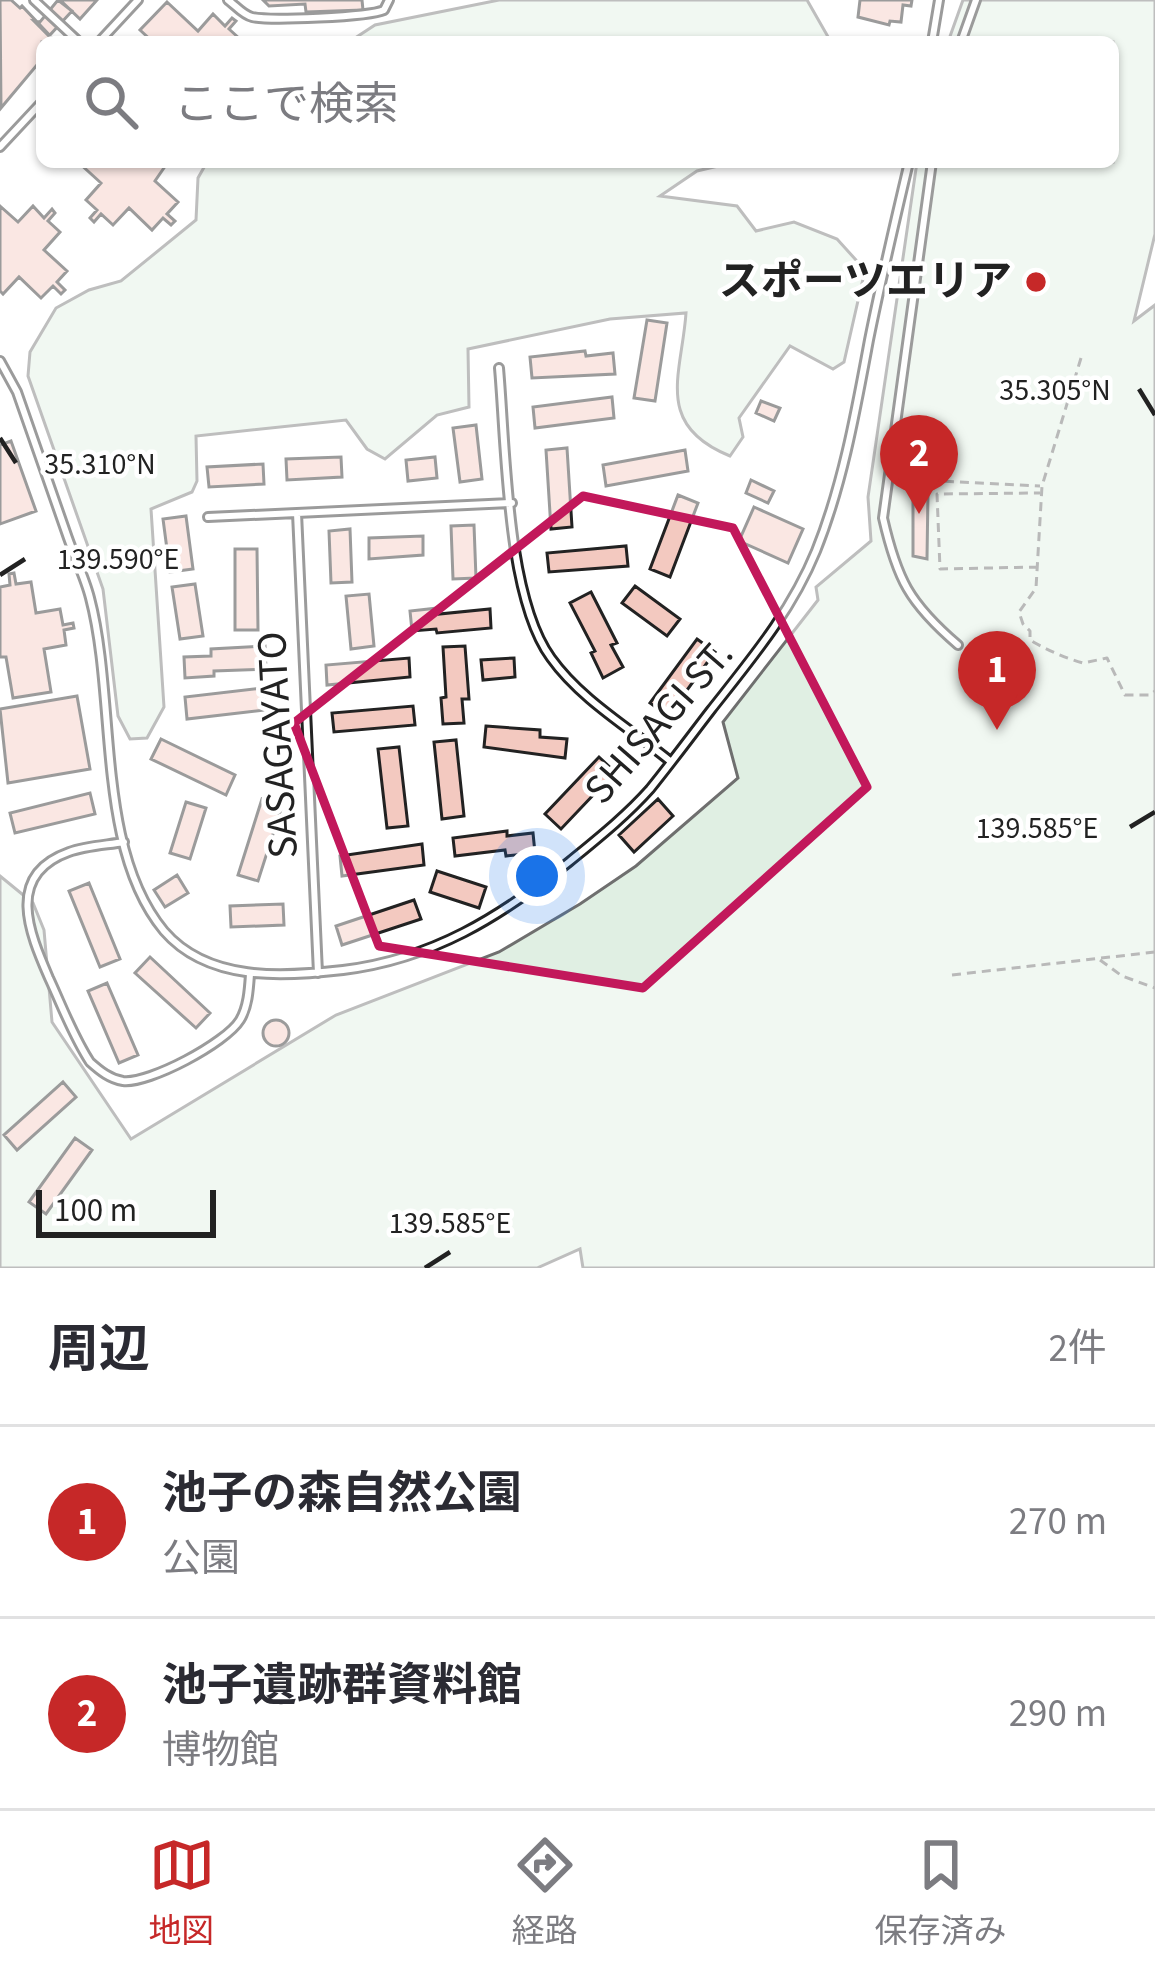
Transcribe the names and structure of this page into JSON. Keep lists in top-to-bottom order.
{
  "streets": {
    "lane": ["SHISAGI ST.", "SASAGAYATO"]
  },
  "crossings": [
    ["SHISAGI ST.", "SASAGAYATO"]
  ],
  "places": ["スポーツエリア"],
  "scale_bar": "100 m",
  "page": {
    "search": "ここで検索",
    "pins": ["2", "1"],
    "scale": "100 m",
    "heading": ["周辺", "2件"],
    "list": [
      {
        "mark": "1",
        "name": "池子の森自然公園",
        "note": "公園",
        "value": "270 m"
      },
      {
        "mark": "2",
        "name": "池子遺跡群資料館",
        "note": "博物館",
        "value": "290 m"
      }
    ],
    "nav": ["地図", "経路", "保存済み"]
  },
  "coordinates": [
    "35.305°N",
    "35.310°N",
    "139.590°E",
    "139.585°E"
  ]
}
